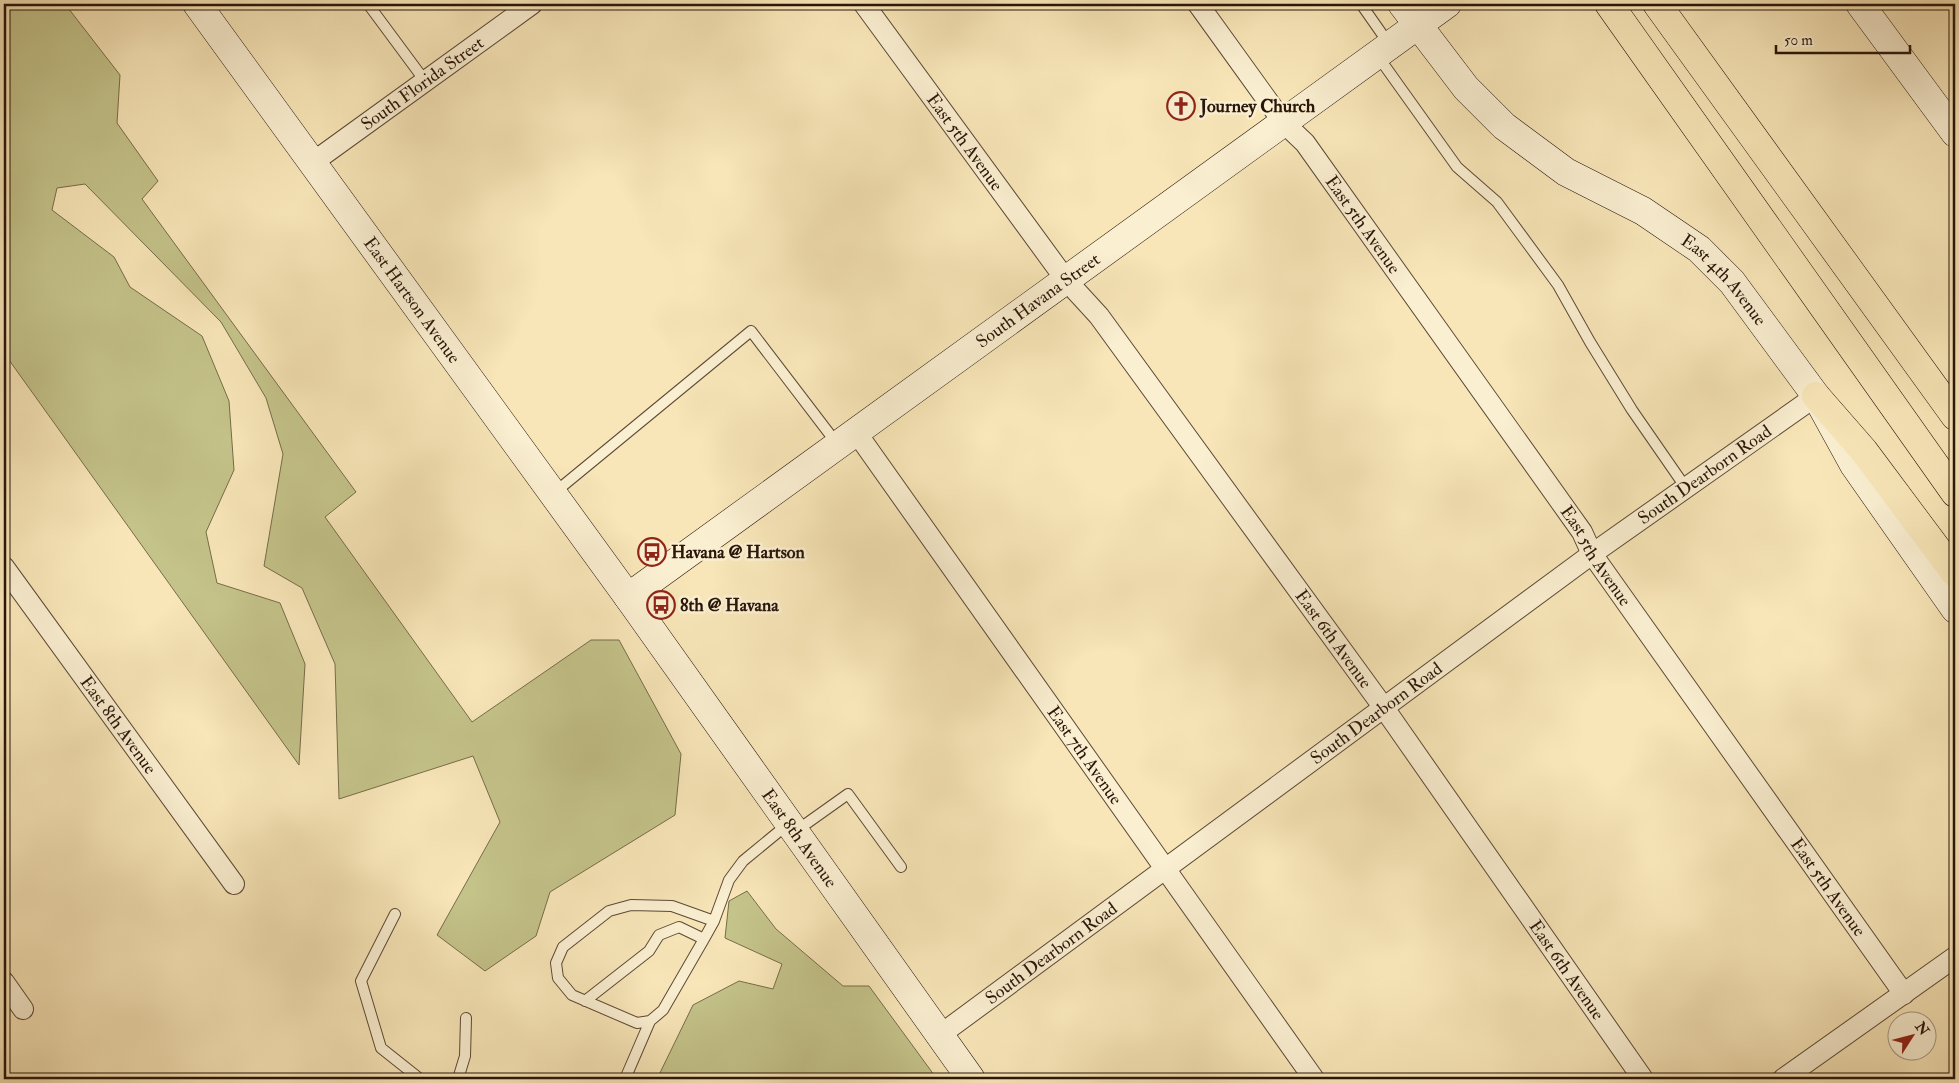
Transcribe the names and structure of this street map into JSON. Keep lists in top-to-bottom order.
{
  "streets": {
    "street": [
      "South Florida Street",
      "East 5th Avenue",
      "East 4th Avenue",
      "East Hartson Avenue",
      "South Havana Street",
      "South Dearborn Road",
      "East 6th Avenue",
      "East 8th Avenue",
      "East 7th Avenue"
    ]
  },
  "crossings": [
    ["South Florida Street", "East Hartson Avenue"],
    ["East 5th Avenue", "South Havana Street"],
    ["East 5th Avenue", "South Dearborn Road"],
    ["East 5th Avenue", "East 6th Avenue"],
    ["East 4th Avenue", "South Havana Street"],
    ["East 4th Avenue", "South Dearborn Road"],
    ["East Hartson Avenue", "South Havana Street"],
    ["East Hartson Avenue", "East 8th Avenue"],
    ["South Havana Street", "East 6th Avenue"],
    ["South Havana Street", "East 8th Avenue"],
    ["South Havana Street", "East 7th Avenue"],
    ["South Dearborn Road", "East 6th Avenue"],
    ["South Dearborn Road", "East 8th Avenue"],
    ["South Dearborn Road", "East 7th Avenue"]
  ],
  "places": {
    "church": ["Journey Church"],
    "bus stop": ["Havana @ Hartson", "8th @ Havana"]
  },
  "scale_bar": "50 m",
  "north": "top right"
}
